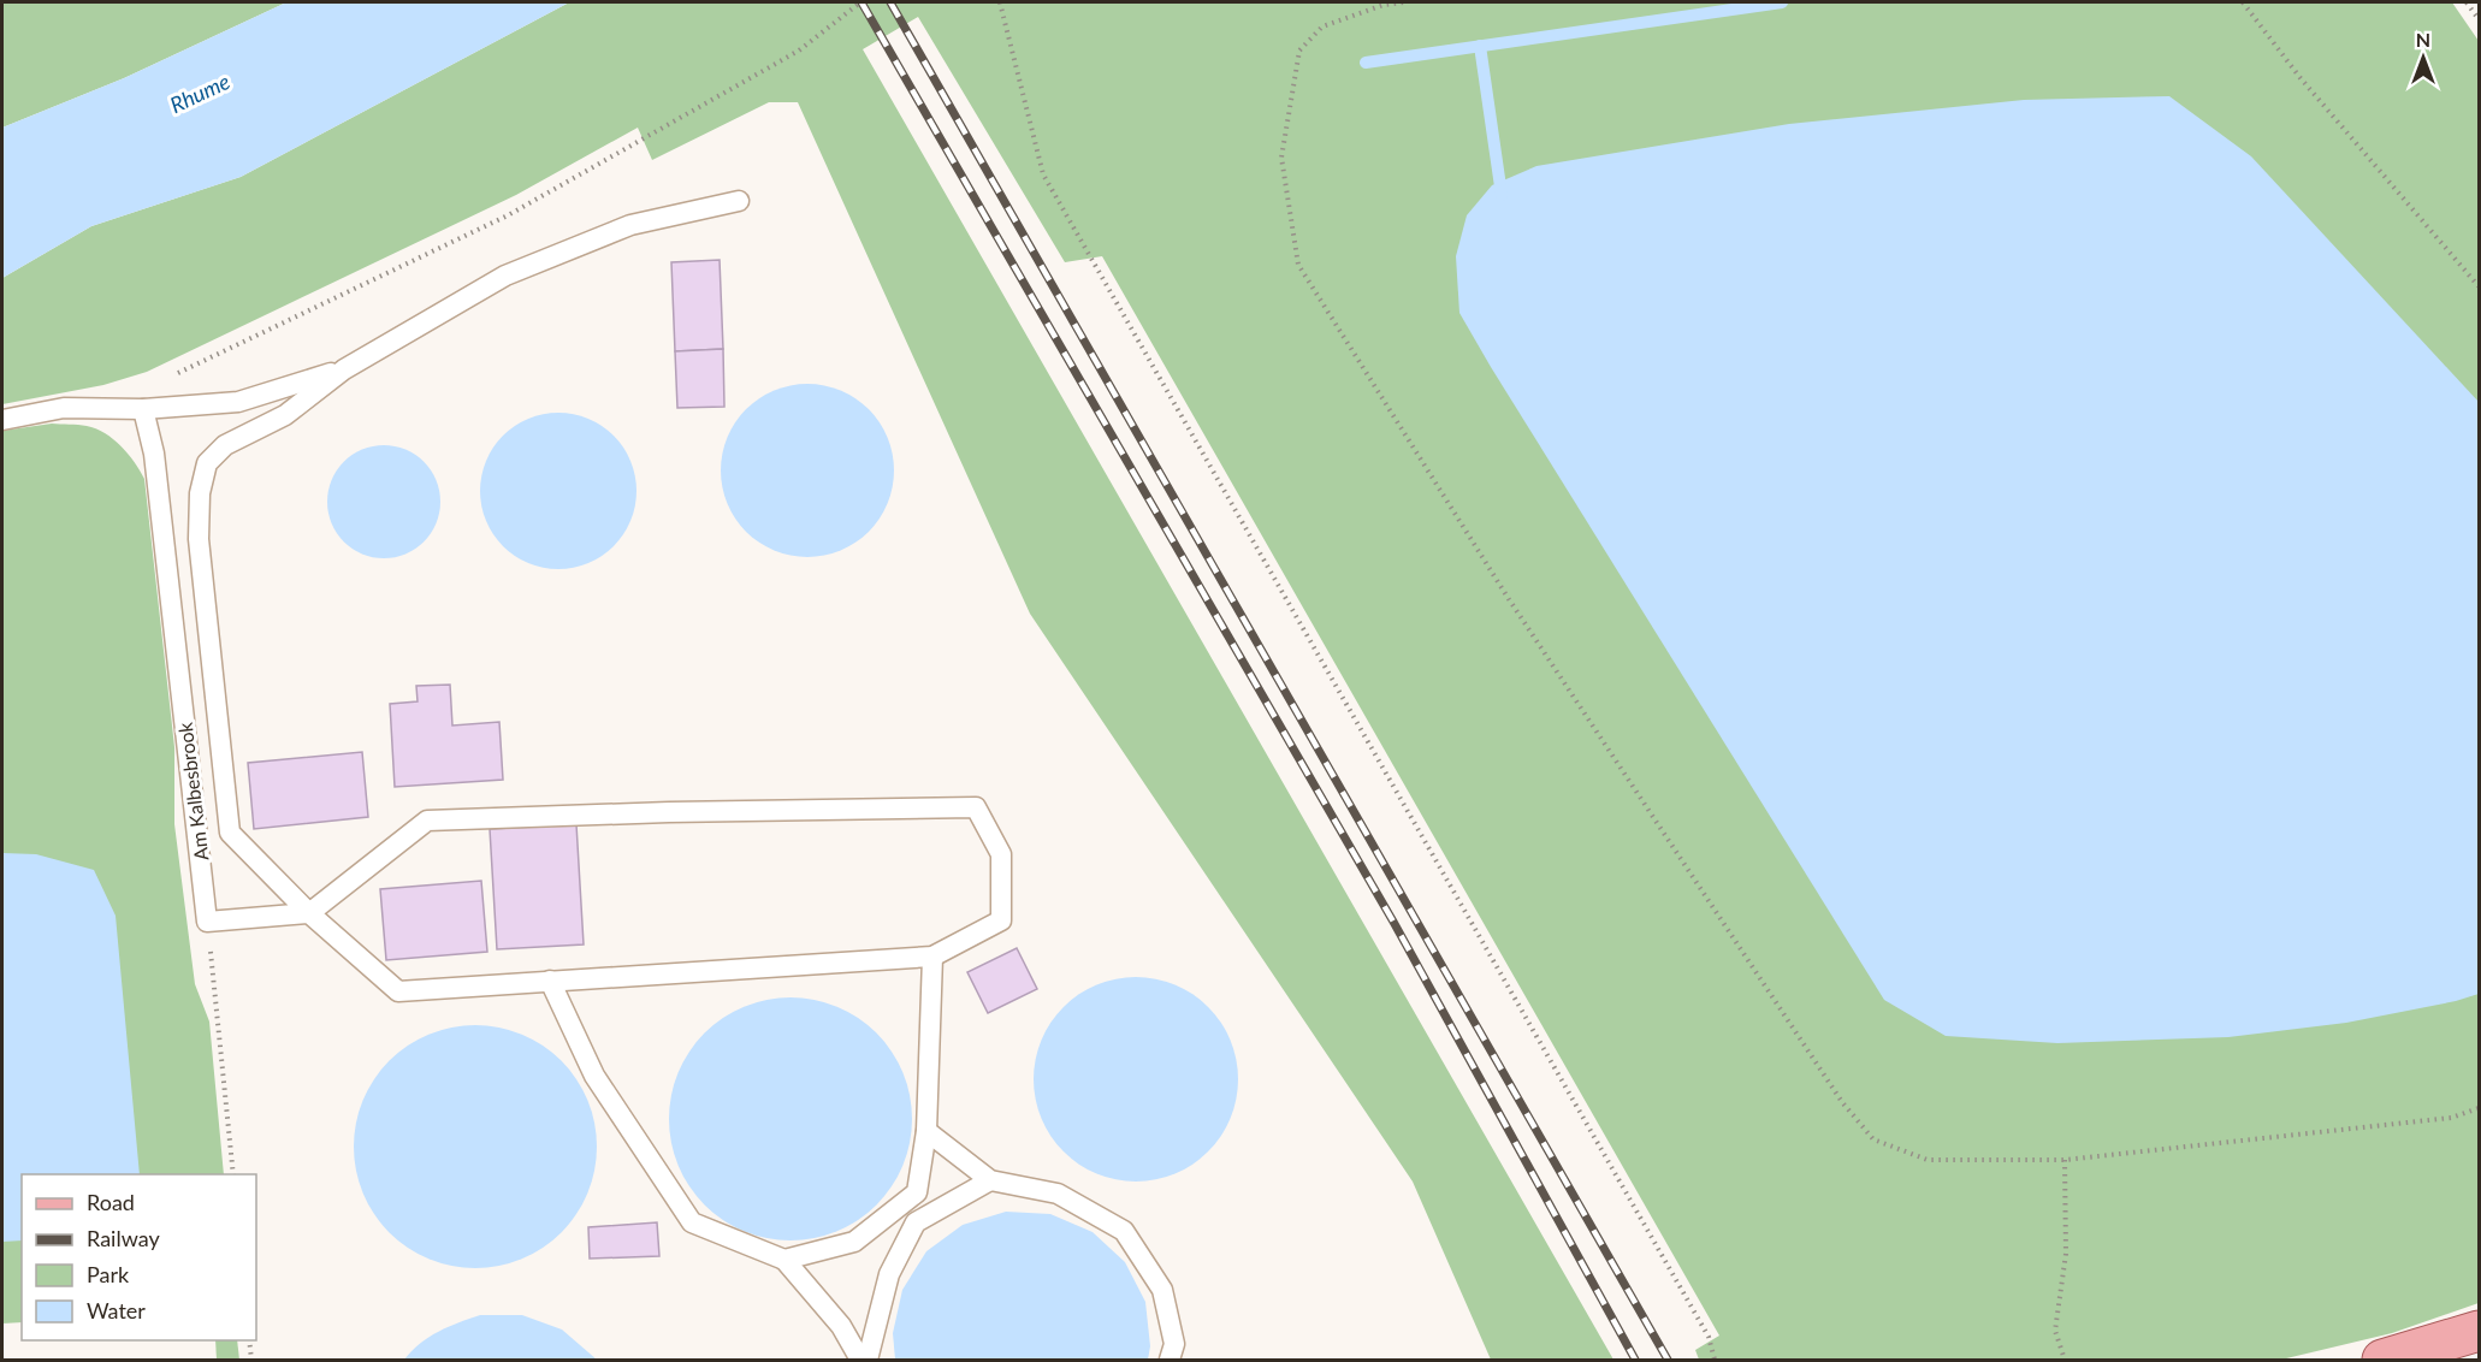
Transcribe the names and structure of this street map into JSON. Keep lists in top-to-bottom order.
{
  "streets": {
    "lane": ["Am Kalbesbrook"]
  },
  "water": ["Rhume"],
  "legend": [
    "Road",
    "Railway",
    "Park",
    "Water"
  ],
  "north": "top"
}
